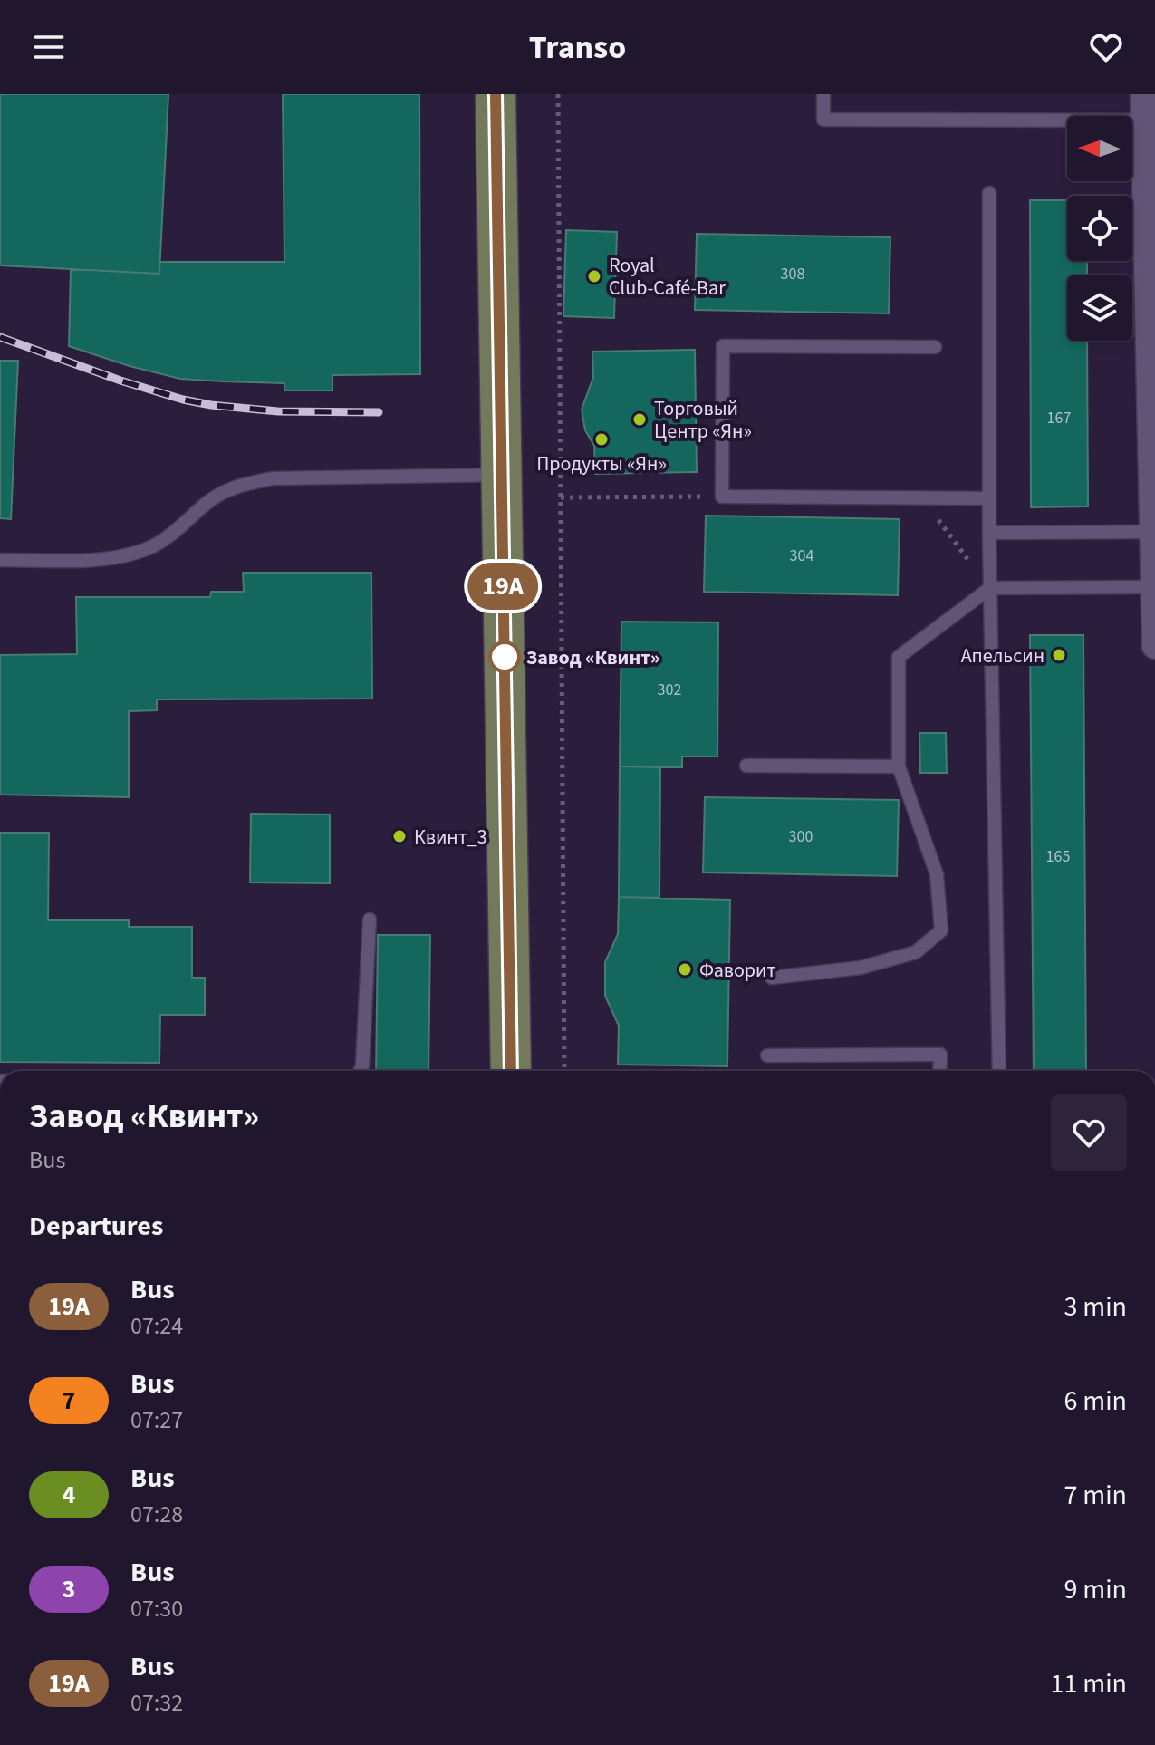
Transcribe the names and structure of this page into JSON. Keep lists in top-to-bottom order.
{
  "places": [
    "Royal Club-Café-Bar",
    "Торговый Центр «Ян»",
    "Продукты «Ян»",
    "Апельсин",
    "Завод «Квинт»",
    "Квинт_3",
    "Фаворит"
  ],
  "lines": ["bus line 19А"],
  "house_numbers": [
    "308",
    "167",
    "304",
    "302",
    "300",
    "165"
  ],
  "north": "left",
  "page": {
    "header": "Transo",
    "on_map": "19А",
    "heading": [
      ["Завод «Квинт»", "Bus"],
      "Departures"
    ],
    "list": [
      {
        "mark": "19А",
        "name": "Bus",
        "note": "07:24",
        "value": "3 min"
      },
      {
        "mark": "7",
        "name": "Bus",
        "note": "07:27",
        "value": "6 min"
      },
      {
        "mark": "4",
        "name": "Bus",
        "note": "07:28",
        "value": "7 min"
      },
      {
        "mark": "3",
        "name": "Bus",
        "note": "07:30",
        "value": "9 min"
      },
      {
        "mark": "19А",
        "name": "Bus",
        "note": "07:32",
        "value": "11 min"
      }
    ]
  }
}
